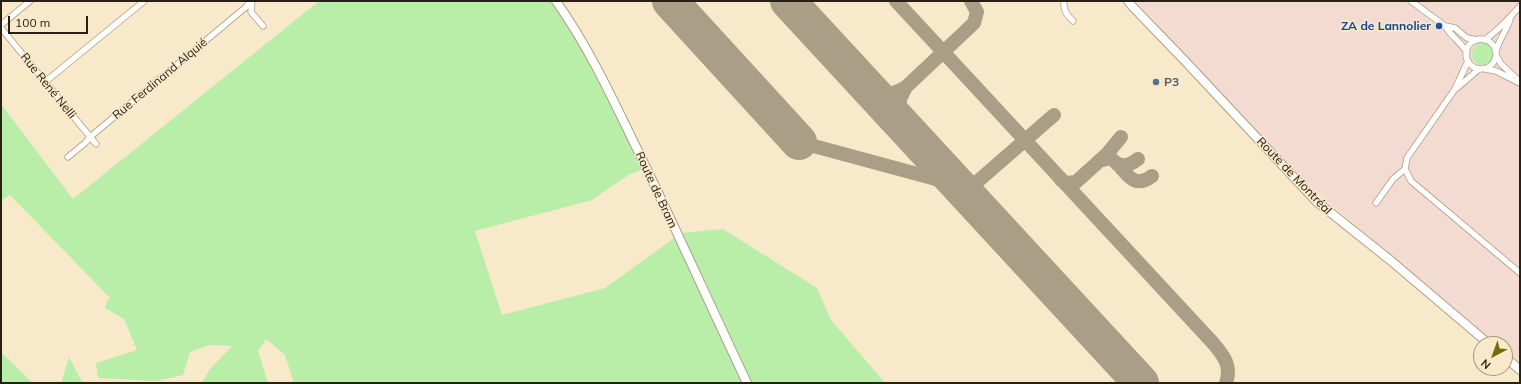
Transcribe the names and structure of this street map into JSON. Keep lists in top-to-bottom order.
{
  "streets": {
    "main road": ["Route de Montréal", "Route de Bram"],
    "street": ["Rue Ferdinand Alquié", "Rue René Nelli"]
  },
  "crossings": [
    ["Rue Ferdinand Alquié", "Rue René Nelli"]
  ],
  "places": ["ZA de Lannolier", "P3"],
  "scale_bar": "100 m",
  "north": "bottom left"
}
